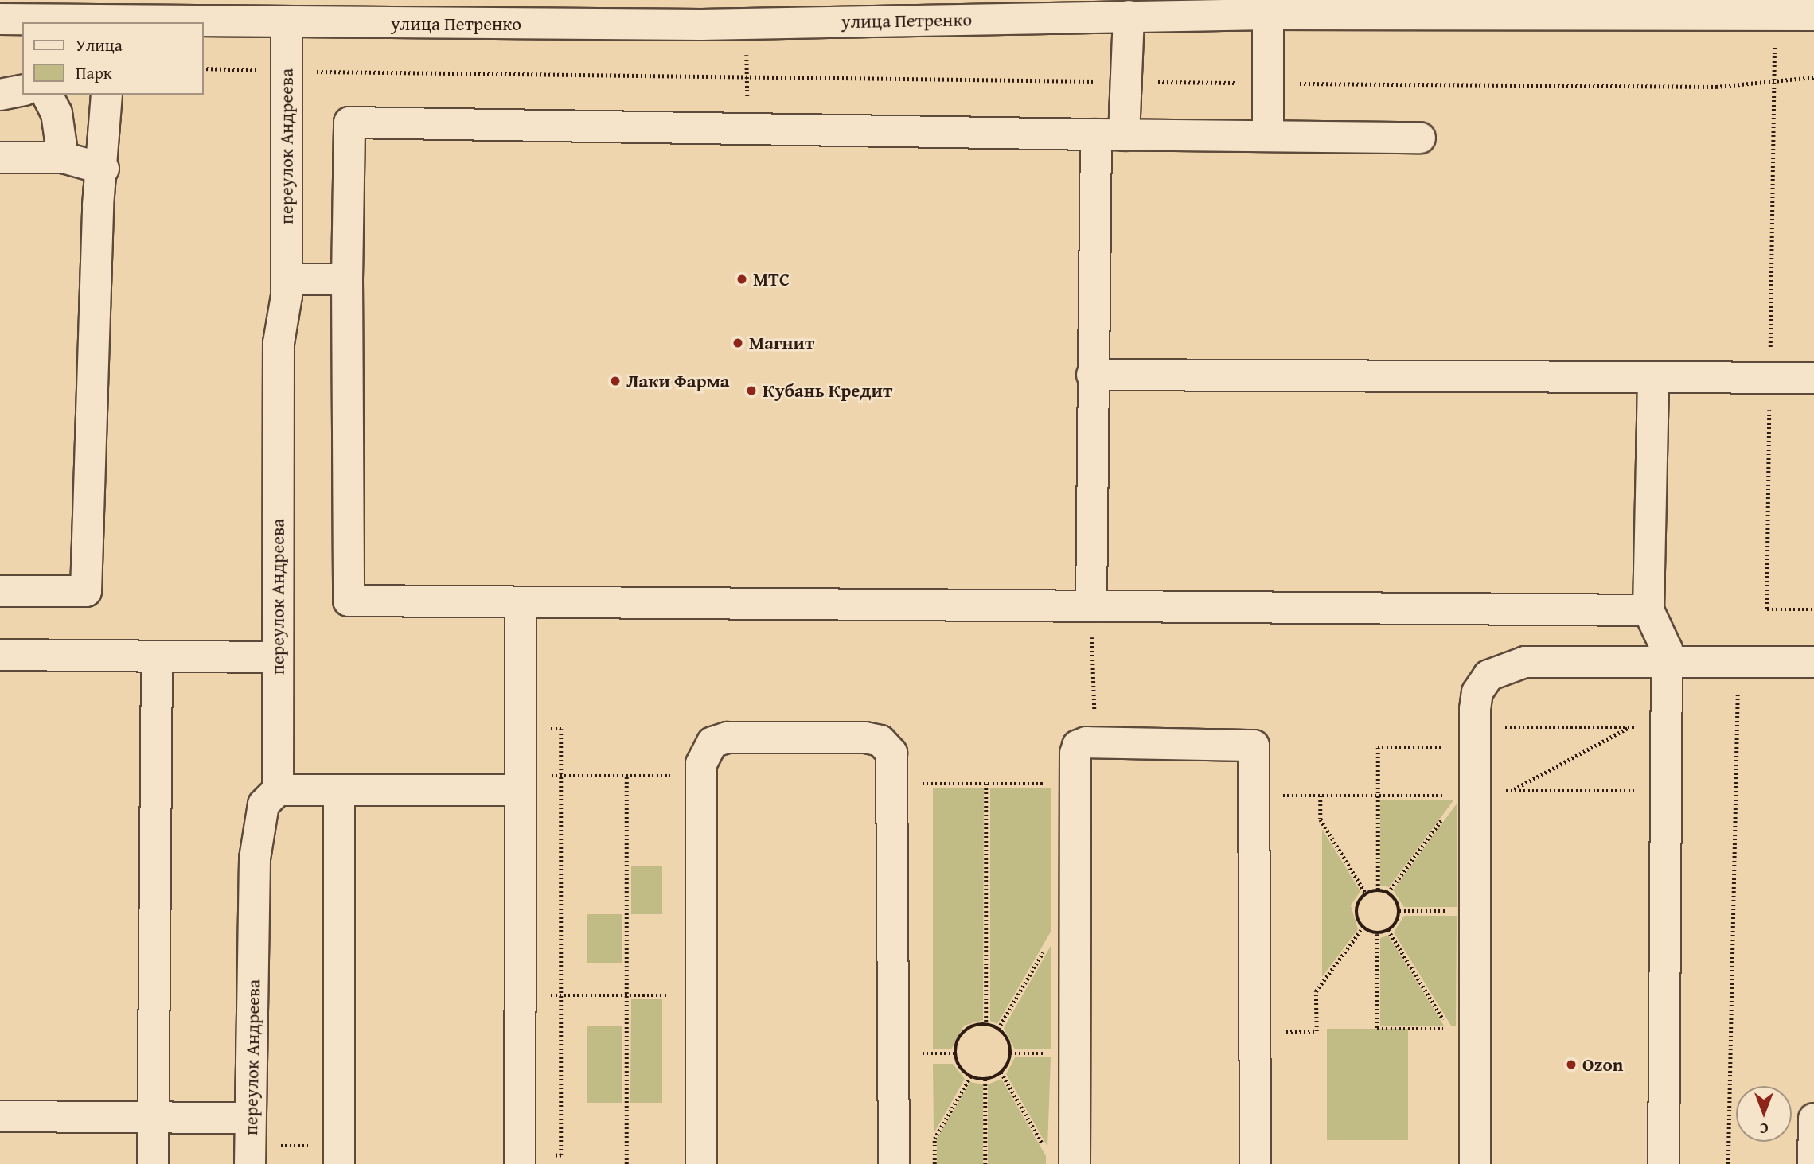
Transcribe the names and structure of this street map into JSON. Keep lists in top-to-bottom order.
{
  "streets": {
    "street": ["улица Петренко", "переулок Андреева"]
  },
  "crossings": [
    ["улица Петренко", "переулок Андреева"]
  ],
  "places": [
    "МТС",
    "Магнит",
    "Лаки Фарма",
    "Кубань Кредит",
    "Ozon"
  ],
  "legend": ["Улица", "Парк"],
  "north": "bottom"
}
